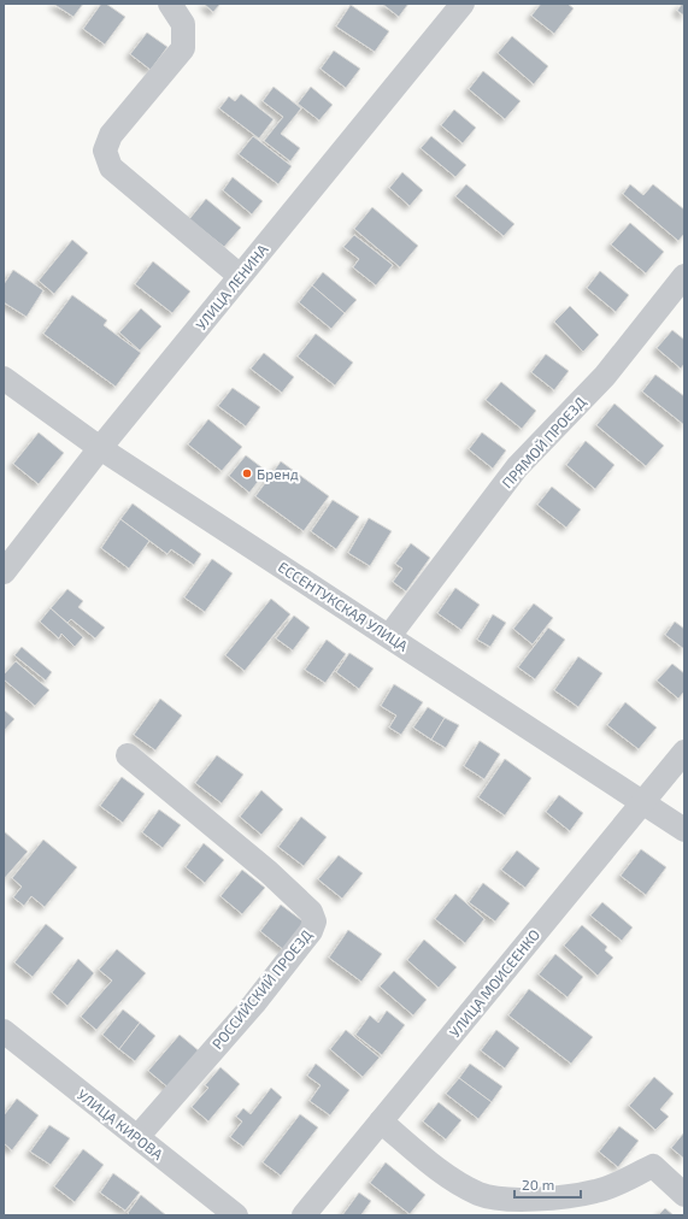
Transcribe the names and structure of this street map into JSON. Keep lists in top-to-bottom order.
{
  "streets": {
    "street": [
      "УЛИЦА ЛЕНИНА",
      "ПРЯМОЙ ПРОЕЗД",
      "ЕССЕНТУКСКАЯ УЛИЦА",
      "УЛИЦА МОИСЕЕНКО",
      "РОССИЙСКИЙ ПРОЕЗД",
      "УЛИЦА КИРОВА"
    ]
  },
  "crossings": [
    ["УЛИЦА ЛЕНИНА", "ЕССЕНТУКСКАЯ УЛИЦА"],
    ["ПРЯМОЙ ПРОЕЗД", "ЕССЕНТУКСКАЯ УЛИЦА"],
    ["ЕССЕНТУКСКАЯ УЛИЦА", "УЛИЦА МОИСЕЕНКО"],
    ["РОССИЙСКИЙ ПРОЕЗД", "УЛИЦА КИРОВА"]
  ],
  "places": ["Бренд"],
  "scale_bar": "20 m"
}
